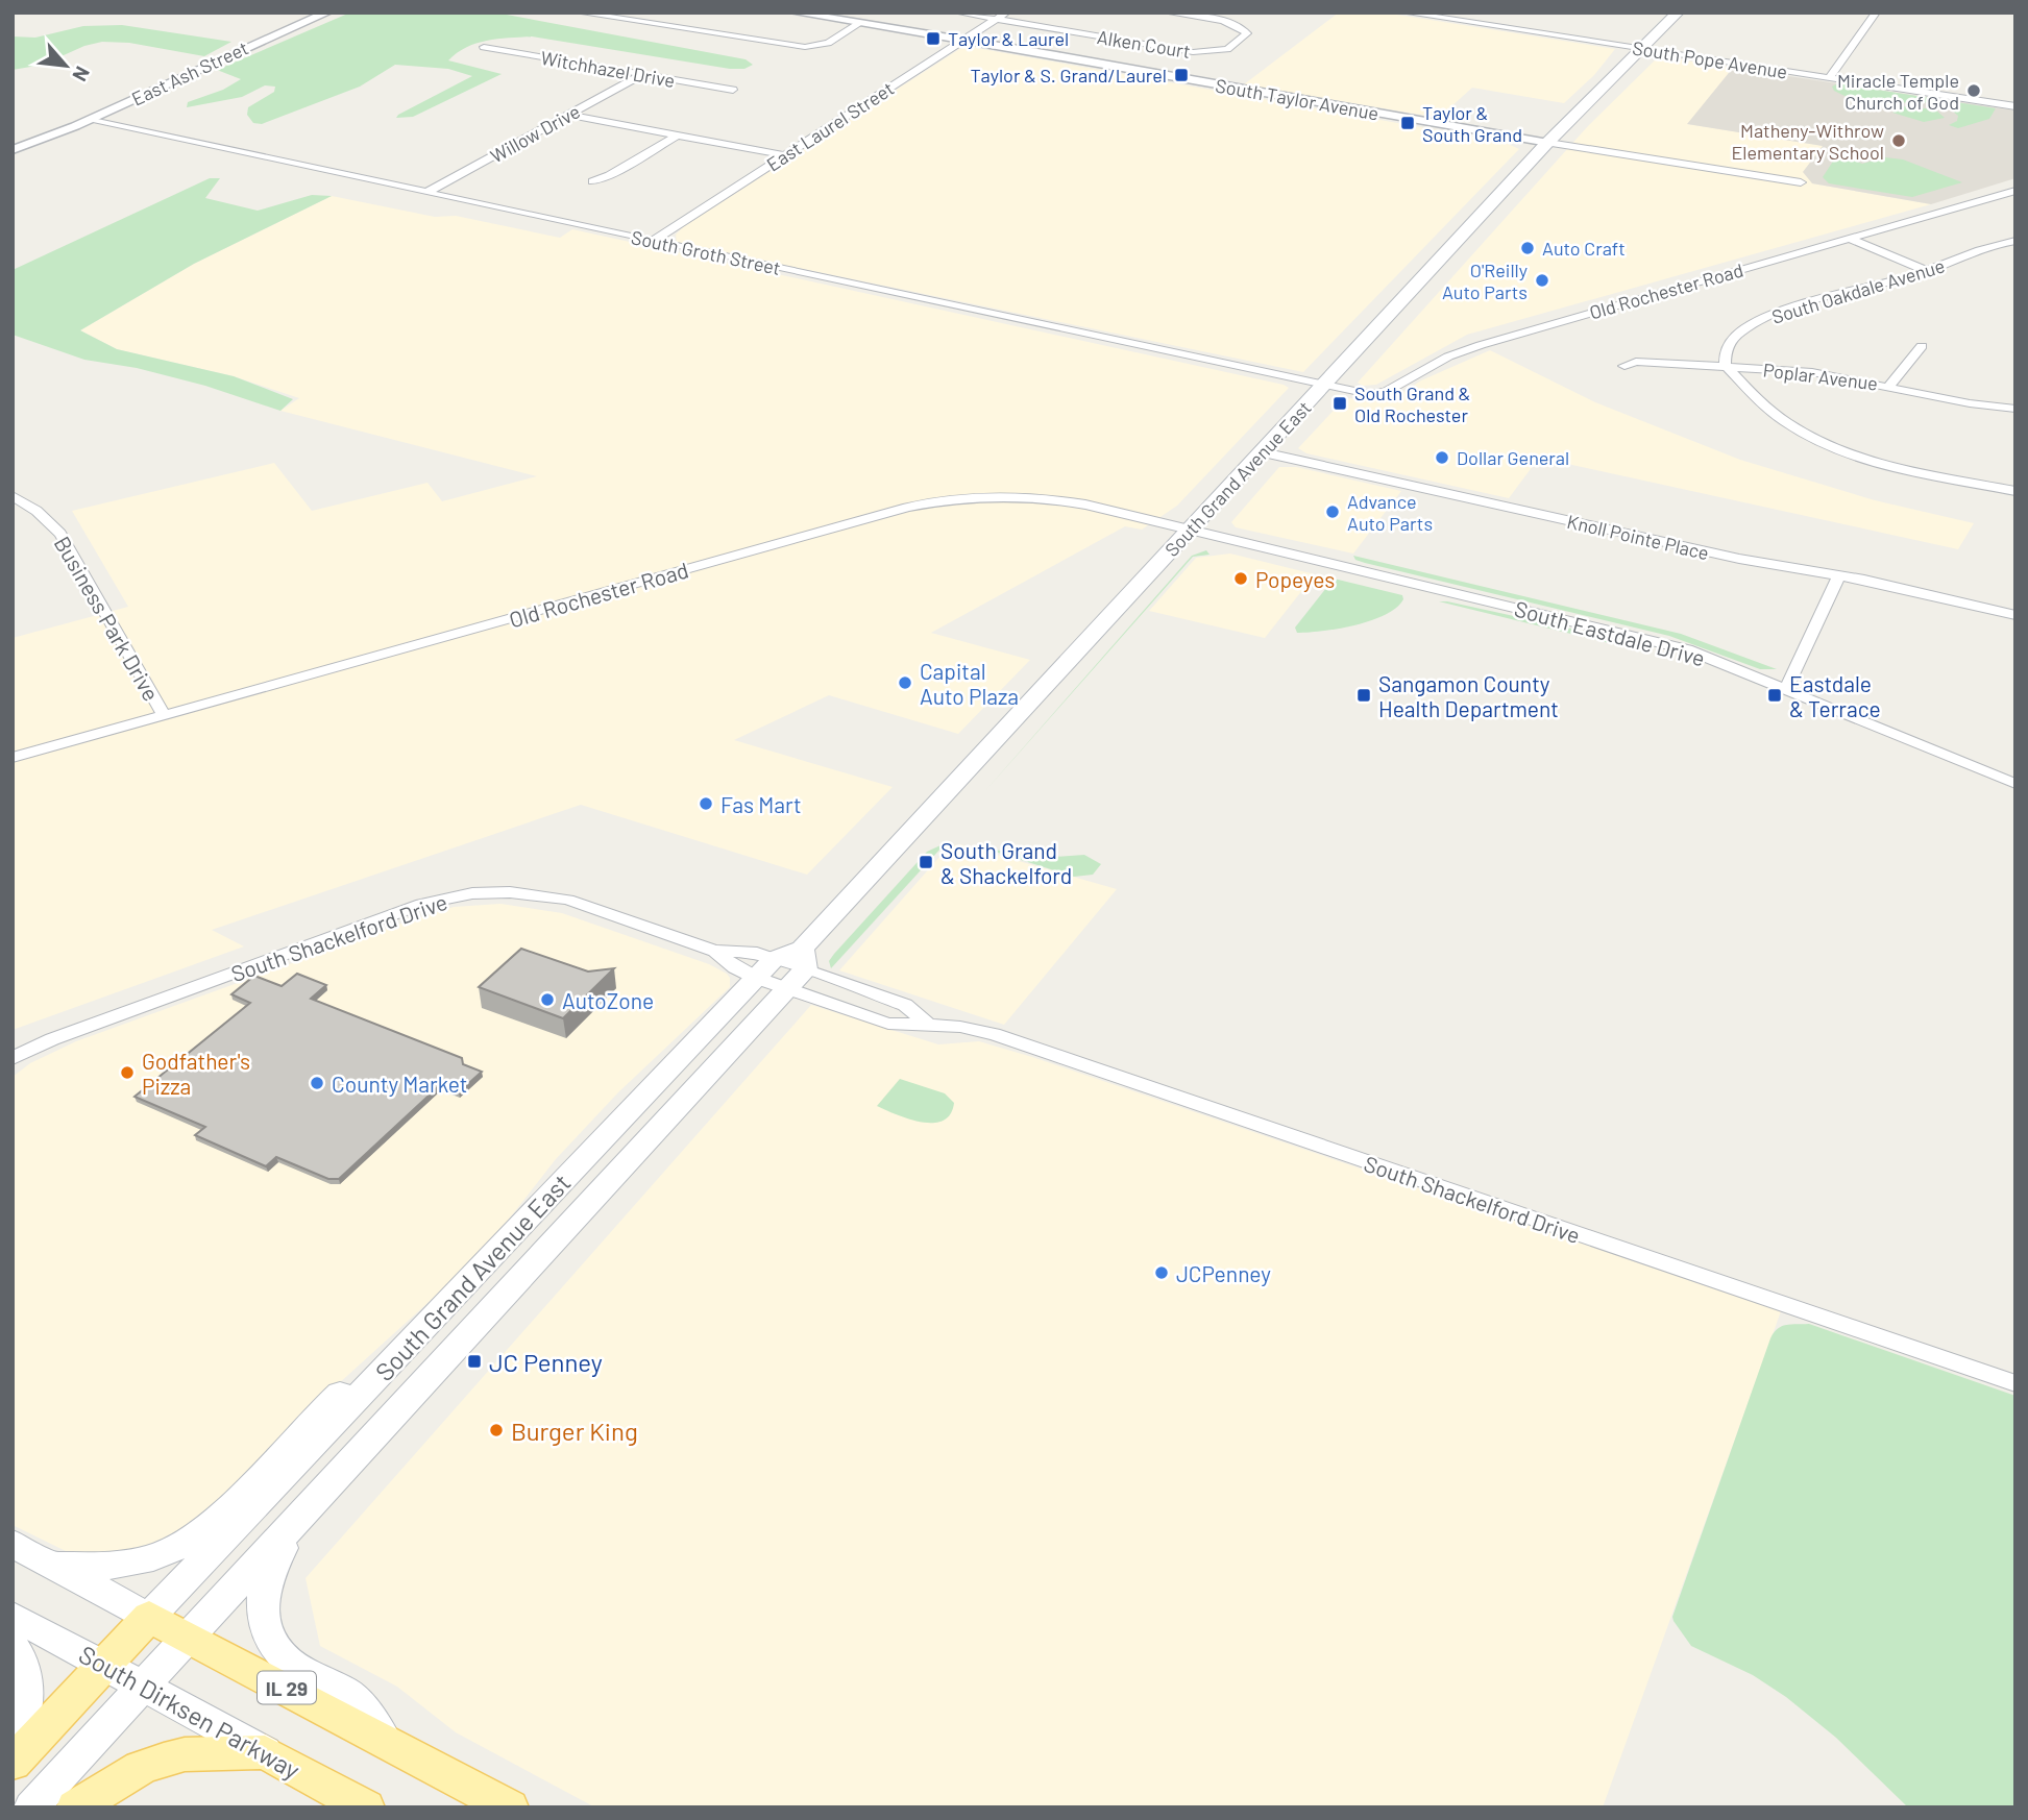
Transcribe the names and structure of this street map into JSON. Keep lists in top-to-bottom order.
{
  "streets": {
    "main road": ["South Grand Avenue East", "IL 29", "South Dirksen Parkway"],
    "street": [
      "Alken Court",
      "South Pope Avenue",
      "Witchhazel Drive",
      "East Ash Street",
      "South Taylor Avenue",
      "East Laurel Street",
      "Willow Drive",
      "South Groth Street",
      "Old Rochester Road",
      "South Oakdale Avenue",
      "Poplar Avenue",
      "Knoll Pointe Place",
      "Business Park Drive",
      "South Eastdale Drive",
      "South Shackelford Drive"
    ]
  },
  "crossings": [
    ["Alken Court", "East Laurel Street"],
    ["South Pope Avenue", "South Grand Avenue East"],
    ["Witchhazel Drive", "Willow Drive"],
    ["East Ash Street", "South Groth Street"],
    ["South Taylor Avenue", "East Laurel Street"],
    ["South Taylor Avenue", "South Grand Avenue East"],
    ["East Laurel Street", "South Groth Street"],
    ["Willow Drive", "South Groth Street"],
    ["South Groth Street", "Old Rochester Road"],
    ["South Groth Street", "South Grand Avenue East"],
    ["Old Rochester Road", "South Grand Avenue East"],
    ["Old Rochester Road", "Business Park Drive"],
    ["Old Rochester Road", "South Eastdale Drive"],
    ["South Oakdale Avenue", "Poplar Avenue"],
    ["South Grand Avenue East", "Knoll Pointe Place"],
    ["South Grand Avenue East", "South Eastdale Drive"],
    ["South Grand Avenue East", "South Shackelford Drive"],
    ["South Grand Avenue East", "IL 29"],
    ["South Grand Avenue East", "South Dirksen Parkway"]
  ],
  "places": {
    "transit": [
      "Taylor & Laurel",
      "Taylor & S. Grand/Laurel",
      "Taylor & South Grand",
      "South Grand & Old Rochester",
      "Sangamon County Health Department",
      "Eastdale & Terrace",
      "South Grand & Shackelford",
      "JC Penney"
    ],
    "other": [
      "Miracle Temple Church of God",
      "Matheny-Withrow Elementary School",
      "Auto Craft",
      "O'Reilly Auto Parts",
      "Dollar General",
      "Advance Auto Parts",
      "Popeyes",
      "Capital Auto Plaza",
      "Fas Mart",
      "AutoZone",
      "Godfather's Pizza",
      "County Market",
      "JCPenney",
      "Burger King"
    ]
  },
  "north": "bottom right"
}
